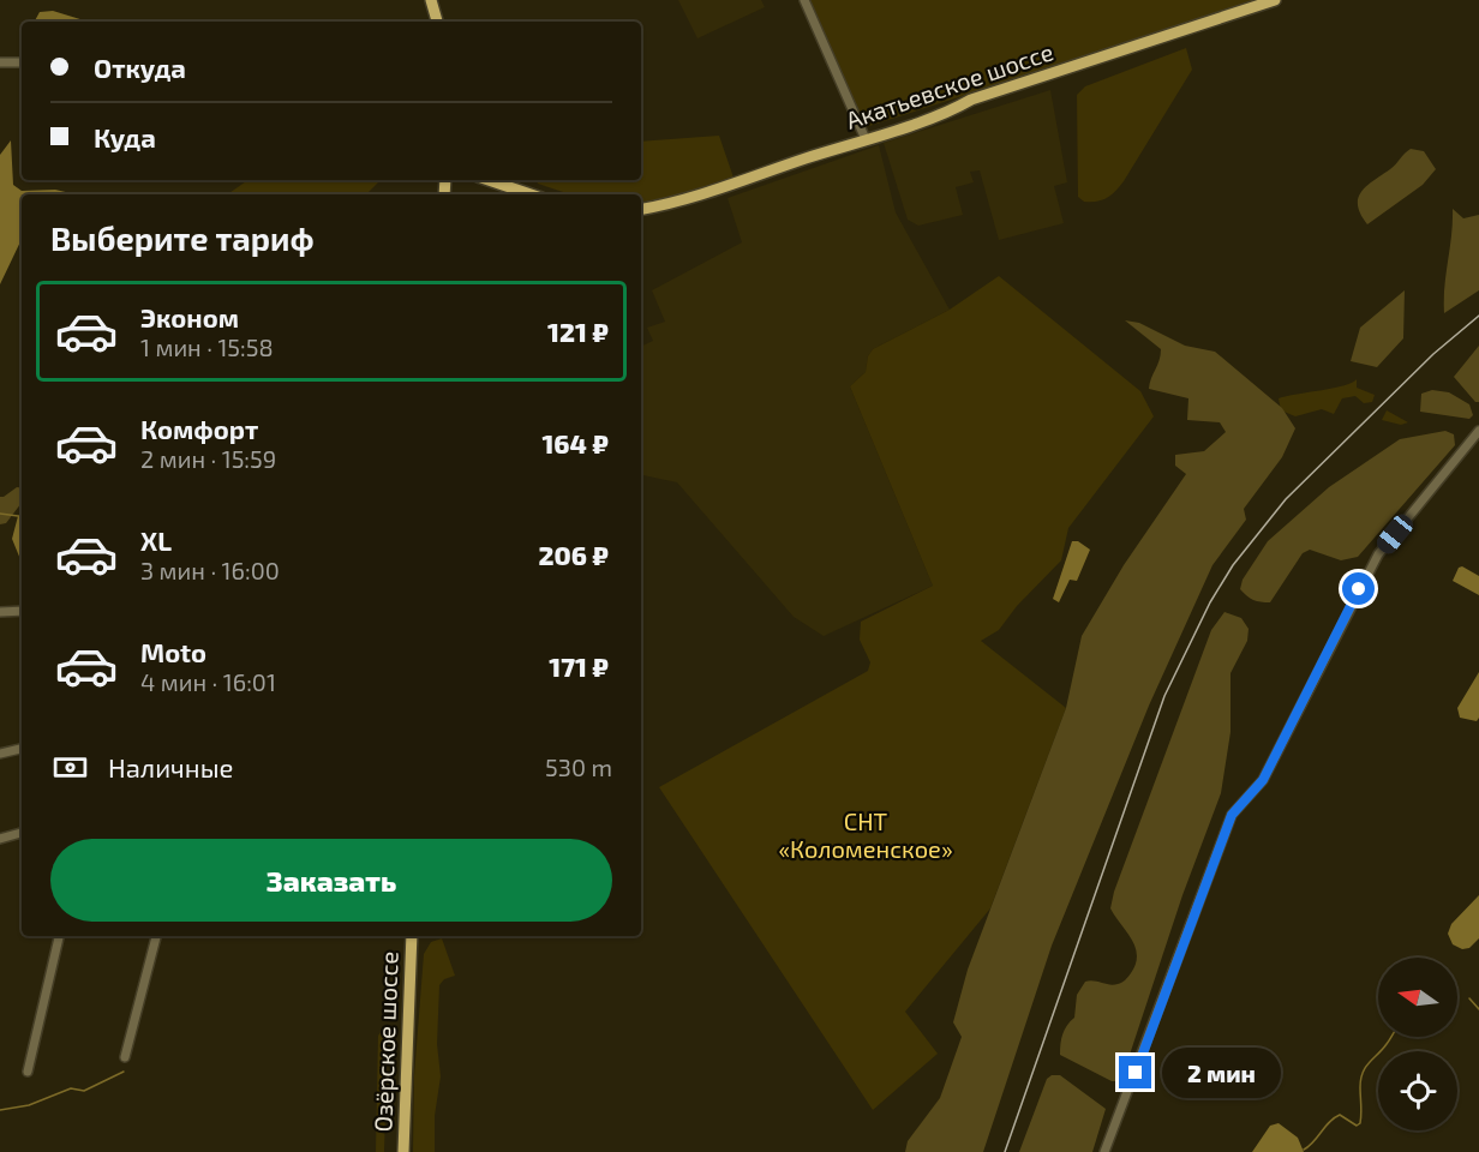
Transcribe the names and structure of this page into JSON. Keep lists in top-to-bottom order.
{
  "streets": {
    "main road": ["Акатьевское шоссе", "Озёрское шоссе"]
  },
  "parks": ["СНТ «Коломенское»"],
  "north": "left",
  "page": {
    "banner": ["Откуда", "Куда"],
    "heading": "Выберите тариф",
    "list": [
      {
        "name": "Эконом",
        "note": "1 мин · 15:58",
        "value": "121 ₽"
      },
      {
        "name": "Комфорт",
        "note": "2 мин · 15:59",
        "value": "164 ₽"
      },
      {
        "name": "XL",
        "note": "3 мин · 16:00",
        "value": "206 ₽"
      },
      {
        "name": "Moto",
        "note": "4 мин · 16:01",
        "value": "171 ₽"
      }
    ],
    "pay": ["Наличные", "530 m"],
    "buttons": "Заказать",
    "bubble": "2 мин"
  }
}
